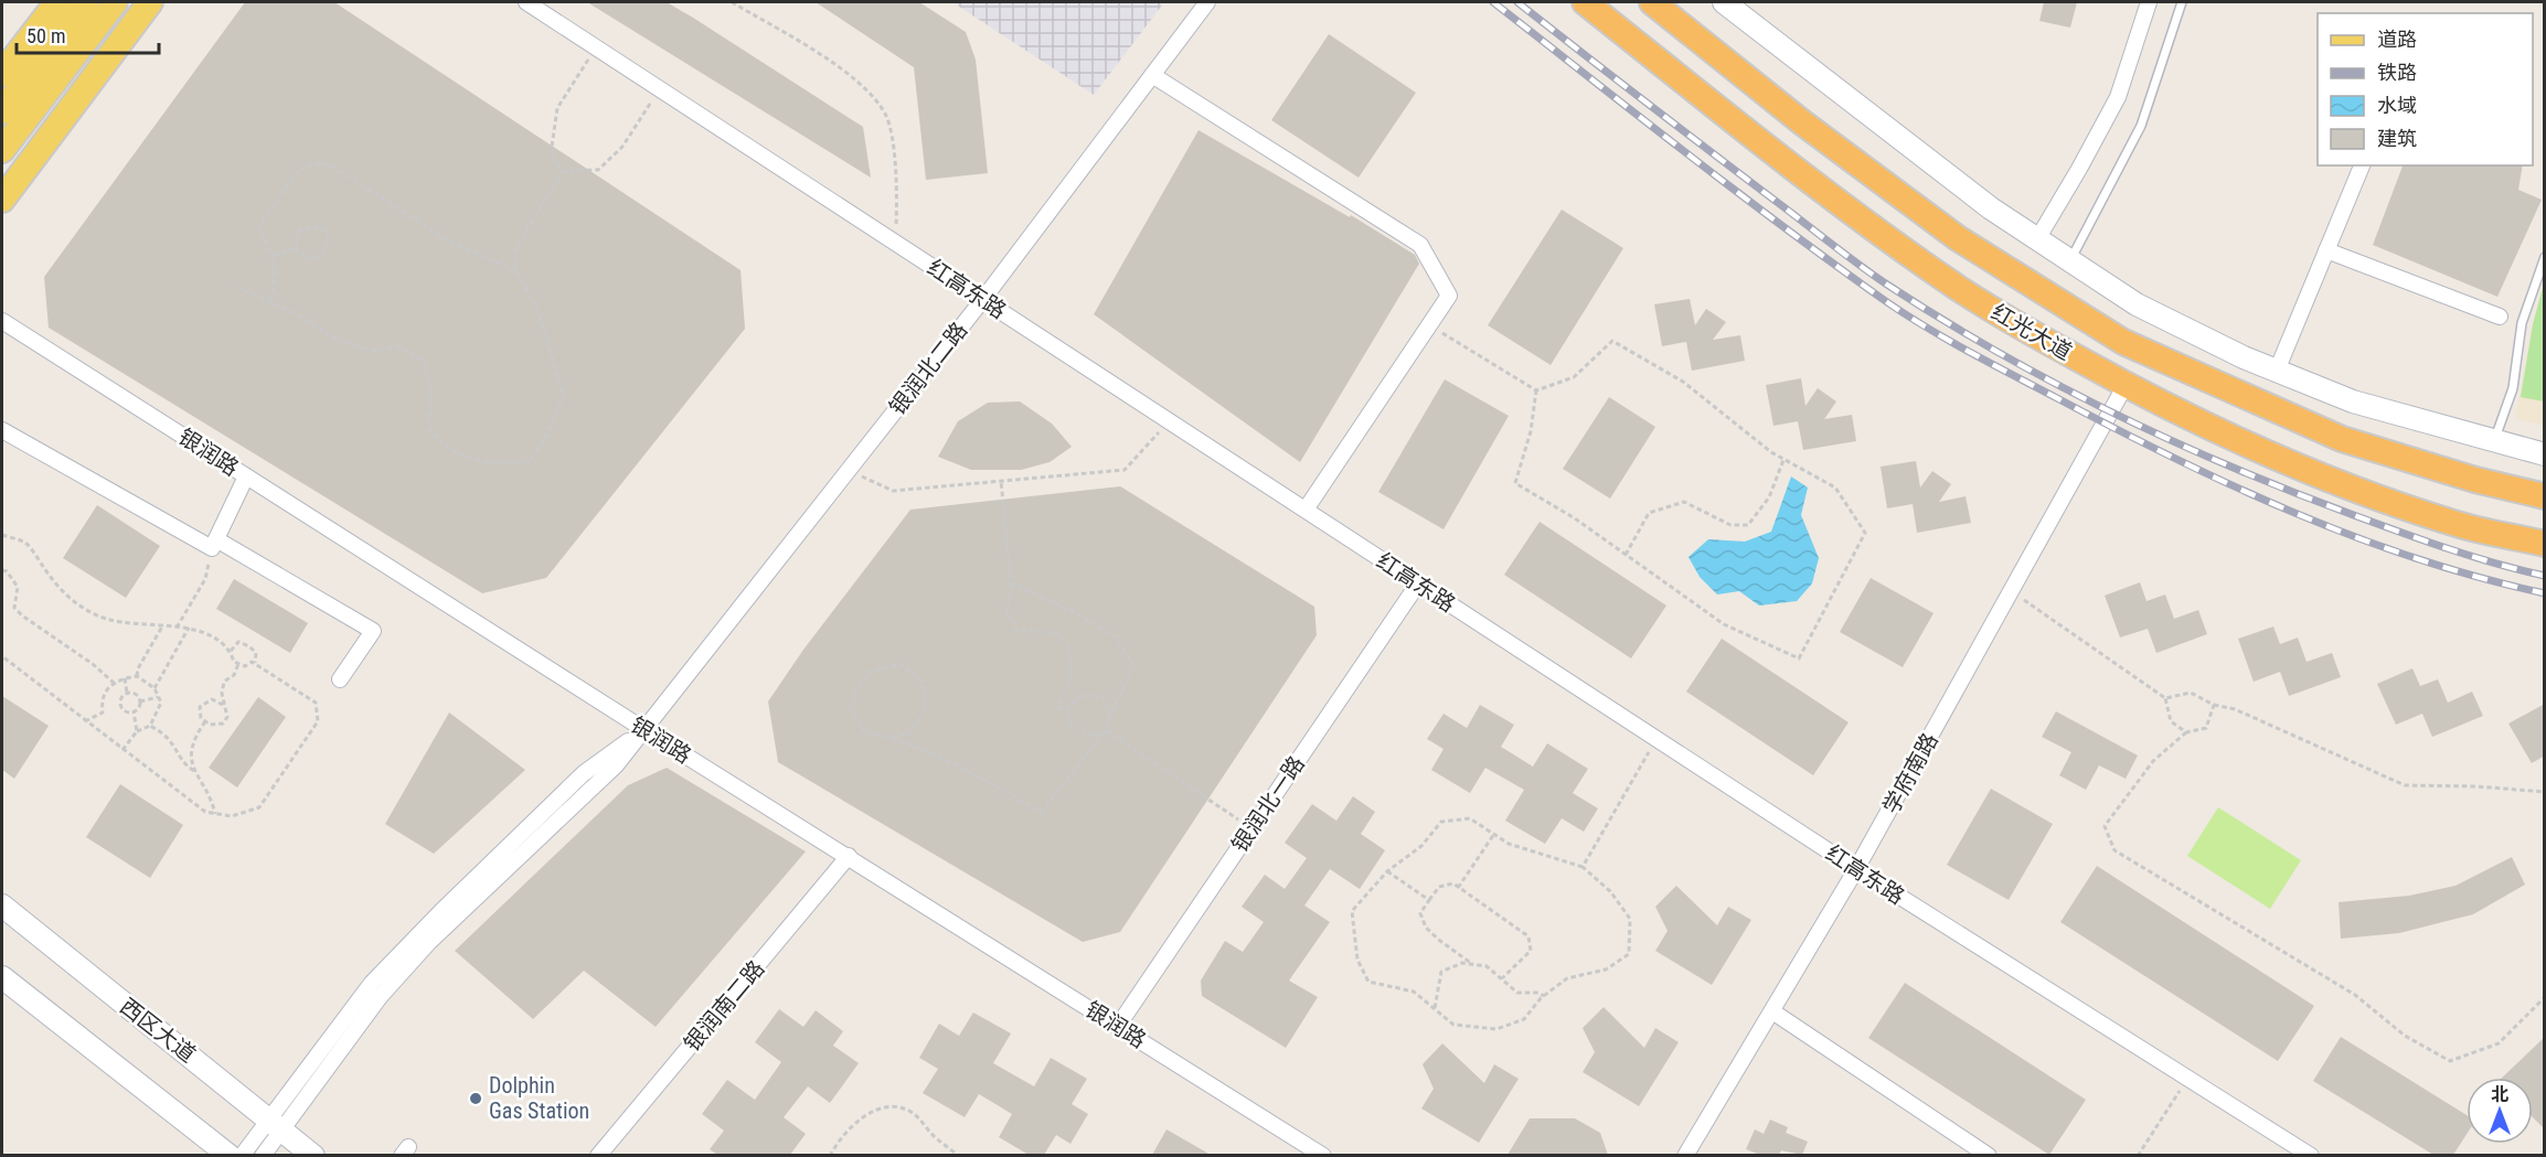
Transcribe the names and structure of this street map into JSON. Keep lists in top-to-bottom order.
{
  "streets": {
    "highway": ["红光大道"],
    "main road": ["西区大道"],
    "street": [
      "红高东路",
      "银润北二路",
      "银润路",
      "学府南路",
      "银润北一路",
      "银润南二路"
    ]
  },
  "crossings": [
    ["红高东路", "银润北二路"],
    ["红高东路", "学府南路"],
    ["红高东路", "银润北一路"],
    ["红光大道", "学府南路"],
    ["银润北二路", "银润路"],
    ["银润北二路", "西区大道"],
    ["银润路", "银润北一路"],
    ["银润路", "银润南二路"]
  ],
  "places": ["Dolphin Gas Station"],
  "legend": [
    "道路",
    "铁路",
    "水域",
    "建筑"
  ],
  "scale_bar": "50 m",
  "north": "top"
}
